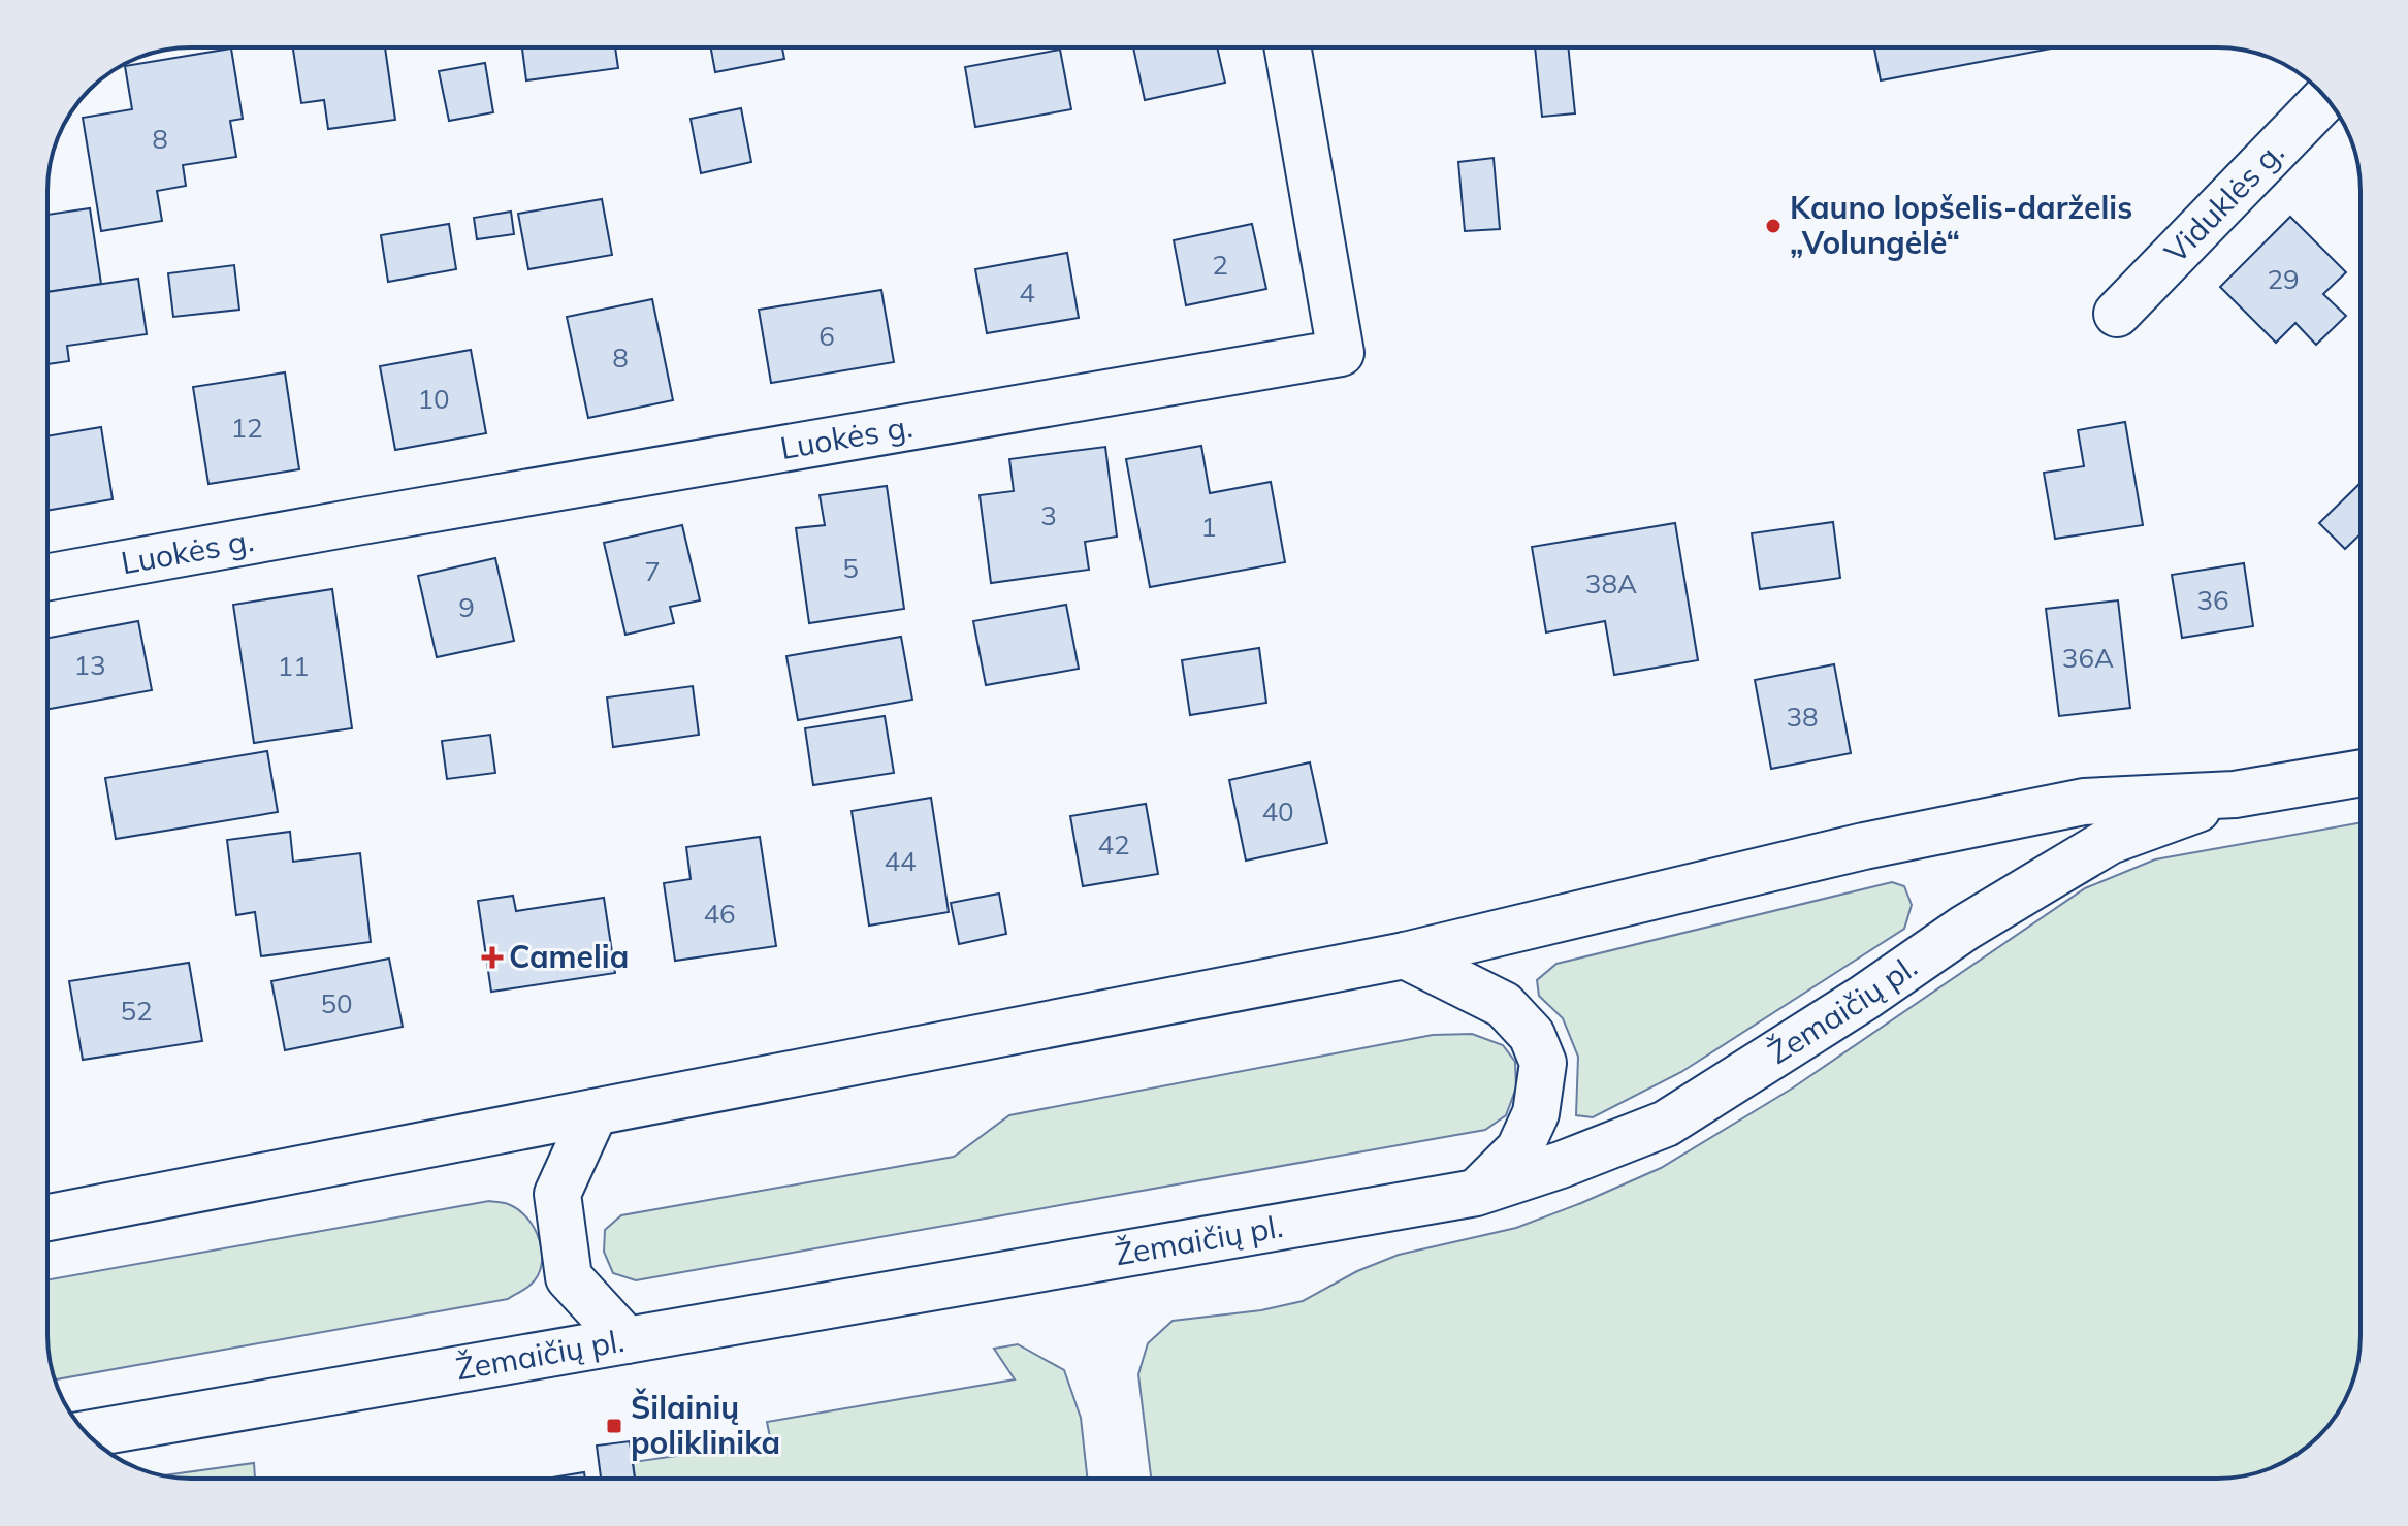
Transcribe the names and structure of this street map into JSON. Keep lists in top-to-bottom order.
{
  "streets": {
    "main road": ["Viduklės g.", "Luokės g.", "Žemaičių pl."]
  },
  "places": {
    "other": ["Kauno lopšelis-darželis „Volungėlė“"],
    "health": ["Camelia"],
    "transit": ["Šilainių poliklinika"]
  },
  "house_numbers": [
    "8",
    "2",
    "29",
    "4",
    "6",
    "8",
    "10",
    "12",
    "3",
    "1",
    "5",
    "7",
    "38A",
    "36",
    "9",
    "36A",
    "13",
    "11",
    "38",
    "40",
    "42",
    "44",
    "46",
    "50",
    "52"
  ]
}
